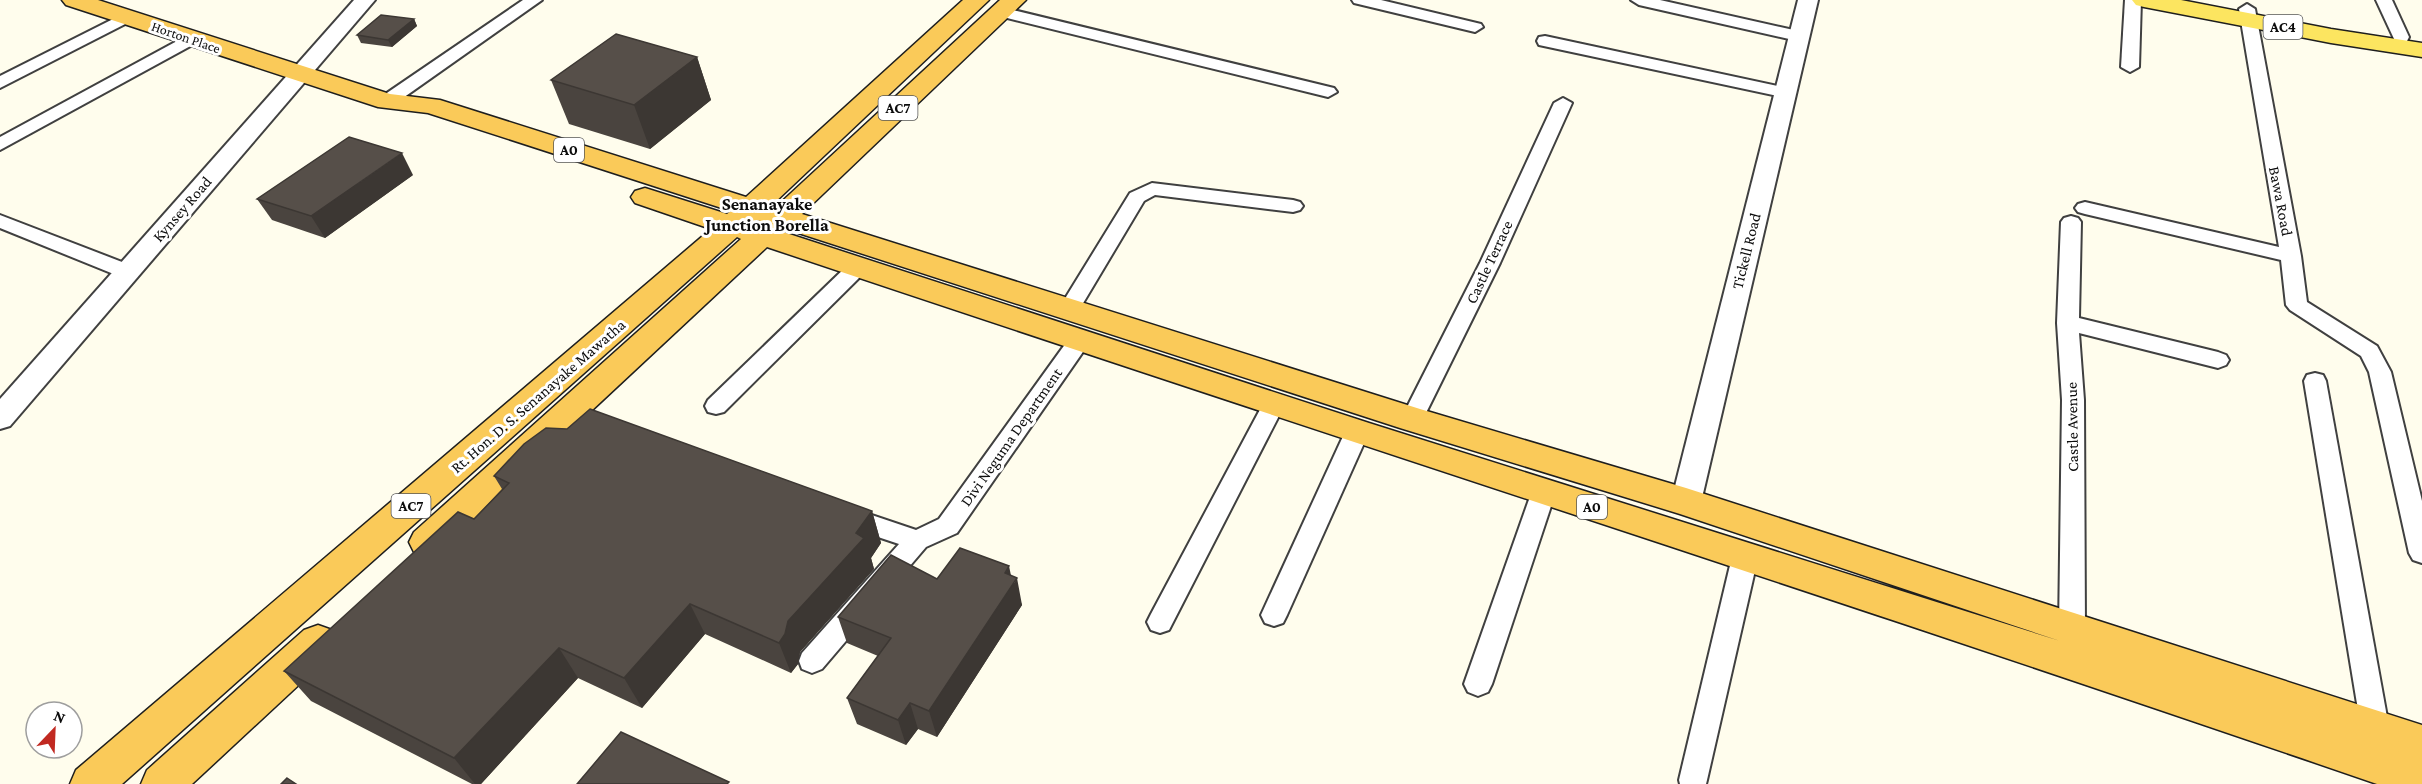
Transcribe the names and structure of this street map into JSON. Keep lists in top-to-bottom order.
{
  "streets": {
    "highway": [
      "Horton Place",
      "AC7",
      "A0",
      "Rt. Hon. D. S. Senanayake Mawatha"
    ],
    "main road": ["AC4"],
    "street": [
      "Bawa Road",
      "Kynsey Road",
      "Tickell Road",
      "Castle Terrace",
      "Castle Avenue",
      "Divi Neguma Department"
    ]
  },
  "crossings": [
    ["AC4", "Bawa Road"],
    ["Horton Place", "A0"],
    ["Horton Place", "Kynsey Road"],
    ["A0", "Kynsey Road"],
    ["A0", "Tickell Road"],
    ["A0", "Castle Terrace"],
    ["A0", "Rt. Hon. D. S. Senanayake Mawatha"],
    ["A0", "Castle Avenue"],
    ["A0", "Divi Neguma Department"],
    ["Bawa Road", "Castle Avenue"]
  ],
  "districts": ["Senanayake Junction Borella"],
  "north": "top right"
}
